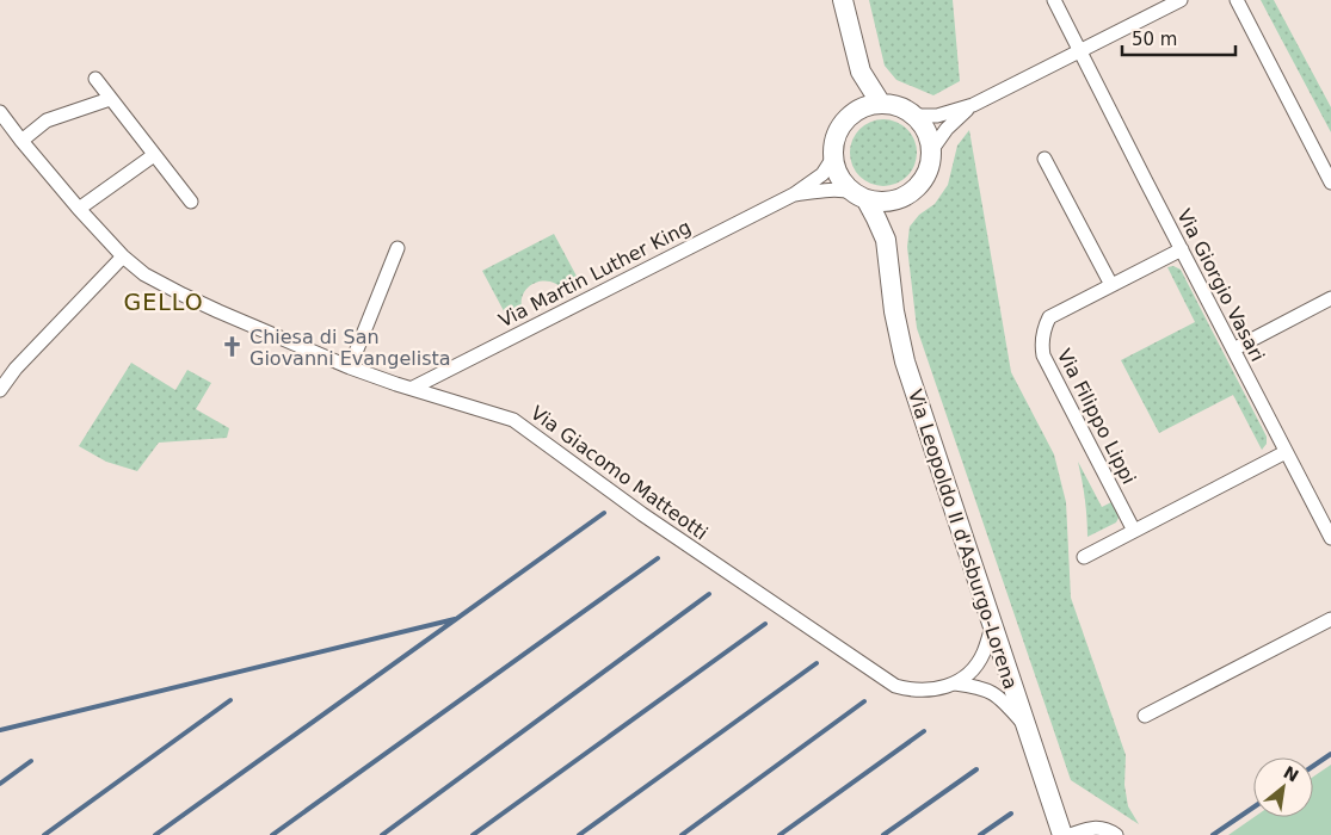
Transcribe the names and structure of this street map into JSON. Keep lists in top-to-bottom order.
{
  "streets": {
    "street": [
      "Via Martin Luther King",
      "Via Giorgio Vasari",
      "Via Filippo Lippi",
      "Via Giacomo Matteotti",
      "Via Leopoldo II d'Asburgo-Lorena"
    ]
  },
  "crossings": [
    ["Via Martin Luther King", "Via Giacomo Matteotti"],
    ["Via Giacomo Matteotti", "Via Leopoldo II d'Asburgo-Lorena"]
  ],
  "districts": ["GELLO"],
  "places": {
    "church": ["Chiesa di San Giovanni Evangelista"]
  },
  "scale_bar": "50 m",
  "north": "top right"
}
